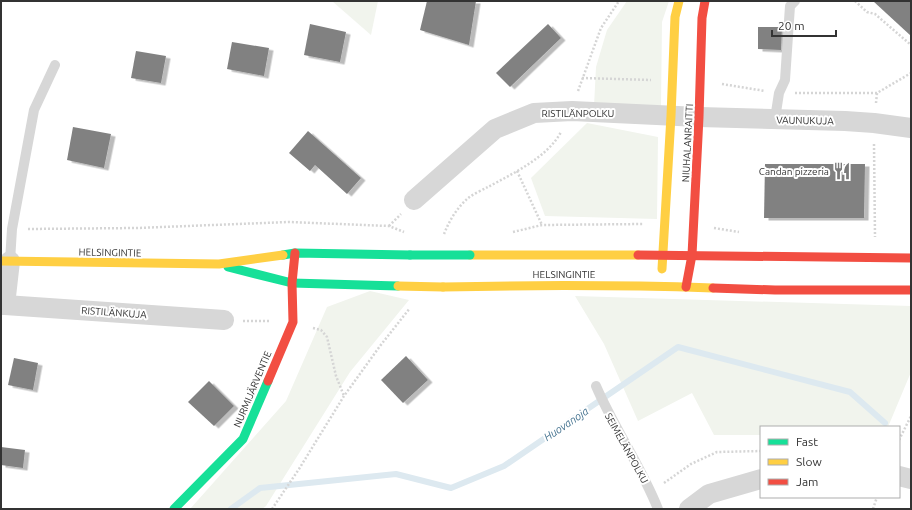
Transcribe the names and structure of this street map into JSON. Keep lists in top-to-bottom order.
{
  "streets": {
    "street": [
      "RISTILÄNPOLKU",
      "VAUNUKUJA",
      "NIUHALANRAITTI",
      "HELSINGINTIE",
      "RISTILÄNKUJA",
      "NURMIJÄRVENTIE"
    ],
    "lane": ["SEIMELÄNPOLKU"]
  },
  "crossings": [
    ["RISTILÄNPOLKU", "VAUNUKUJA"],
    ["RISTILÄNPOLKU", "NIUHALANRAITTI"],
    ["VAUNUKUJA", "NIUHALANRAITTI"],
    ["NIUHALANRAITTI", "HELSINGINTIE"],
    ["HELSINGINTIE", "RISTILÄNKUJA"],
    ["HELSINGINTIE", "NURMIJÄRVENTIE"]
  ],
  "water": ["Huovanoja"],
  "places": {
    "restaurant": ["Candan pizzeria"]
  },
  "legend": ["Fast", "Slow", "Jam"],
  "scale_bar": "20 m"
}
